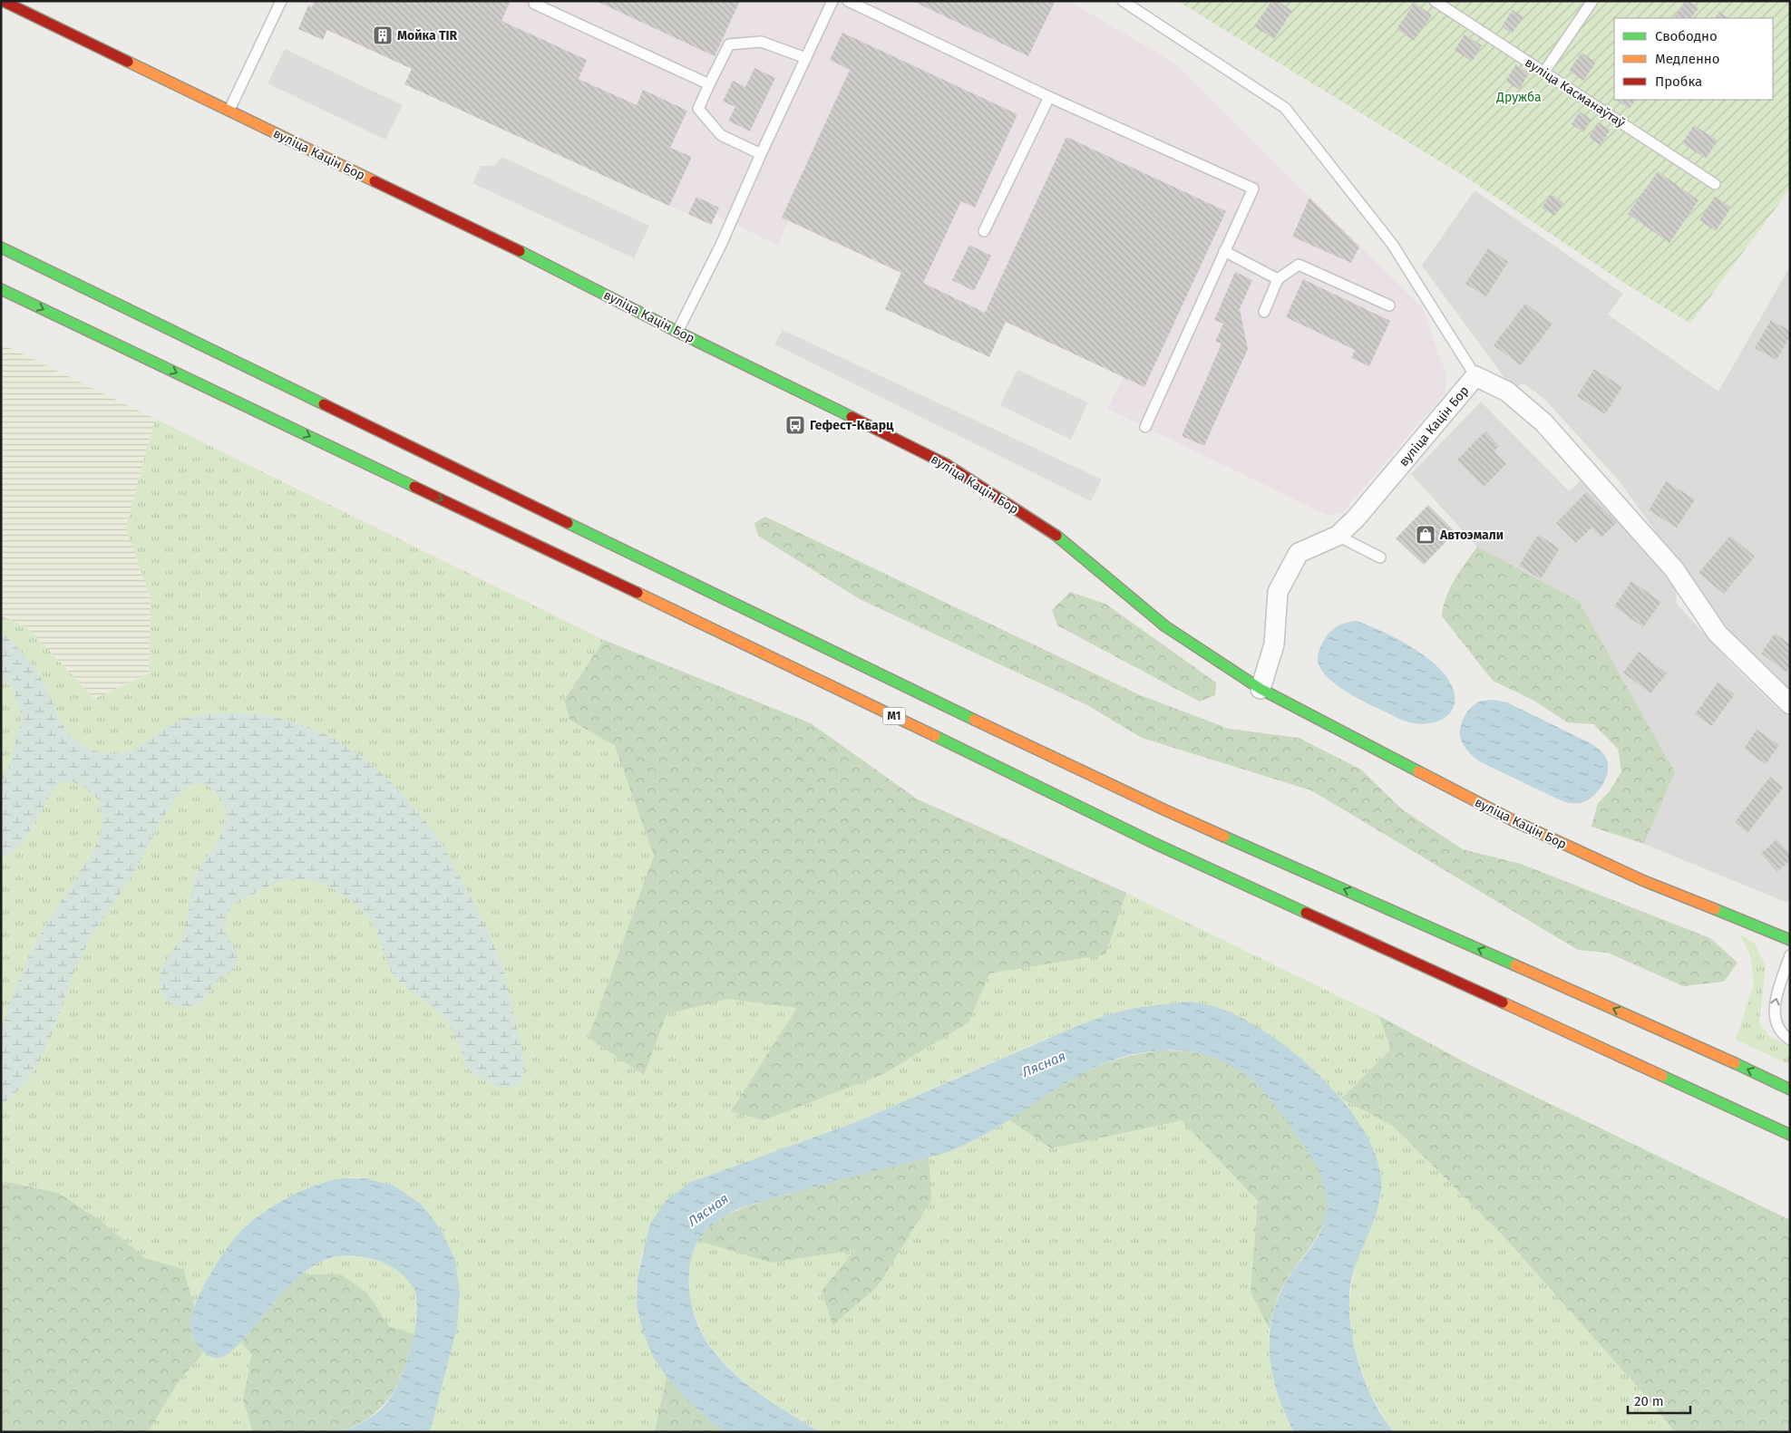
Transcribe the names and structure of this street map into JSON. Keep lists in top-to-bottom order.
{
  "streets": {
    "main road": ["вуліца Кацін Бор", "М1"],
    "lane": ["вуліца Касманаўтаў"]
  },
  "water": ["Лясная"],
  "parks": ["Дружба"],
  "places": {
    "building": ["Мойка TIR"],
    "bus stop": ["Гефест-Кварц"],
    "shop": ["Автоэмали"]
  },
  "legend": ["Свободно", "Медленно", "Пробка"],
  "scale_bar": "20 m"
}
